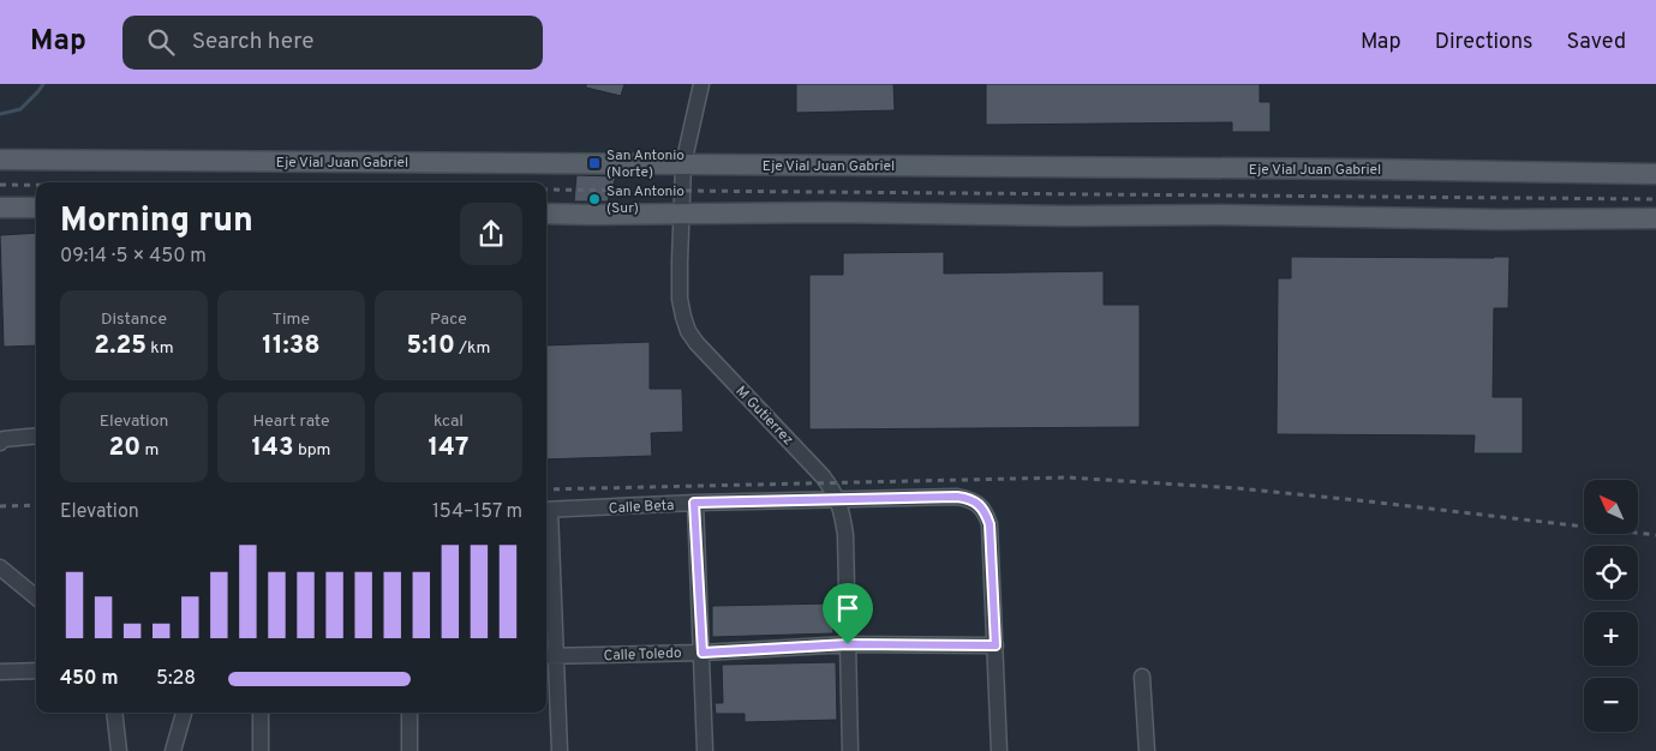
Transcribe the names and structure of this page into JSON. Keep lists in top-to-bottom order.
{
  "streets": {
    "main road": ["Eje Vial Juan Gabriel"],
    "street": ["M Gutierrez", "Calle Beta", "Calle Toledo"]
  },
  "crossings": [
    ["Eje Vial Juan Gabriel", "M Gutierrez"],
    ["M Gutierrez", "Calle Beta"],
    ["M Gutierrez", "Calle Toledo"],
    ["Calle Beta", "Calle Toledo"]
  ],
  "places": {
    "transit": ["San Antonio (Norte)"],
    "other": ["San Antonio (Sur)"]
  },
  "north": "top left",
  "page": {
    "header": "Map",
    "search": "Search here",
    "nav": ["Map", "Directions", "Saved"],
    "heading": ["Morning run", "09:14 · 5 × 450 m"],
    "stats": [
      ["Distance", "2.25 km"],
      ["Time", "11:38"],
      ["Pace", "5:10 /km"],
      ["Elevation", "20 m"],
      ["Heart rate", "143 bpm"],
      ["kcal", "147"]
    ],
    "map_buttons": ["+", "−"],
    "chart": ["Elevation", "154–157 m"],
    "list": [
      {
        "name": "450 m",
        "note": "5:28"
      }
    ]
  }
}
